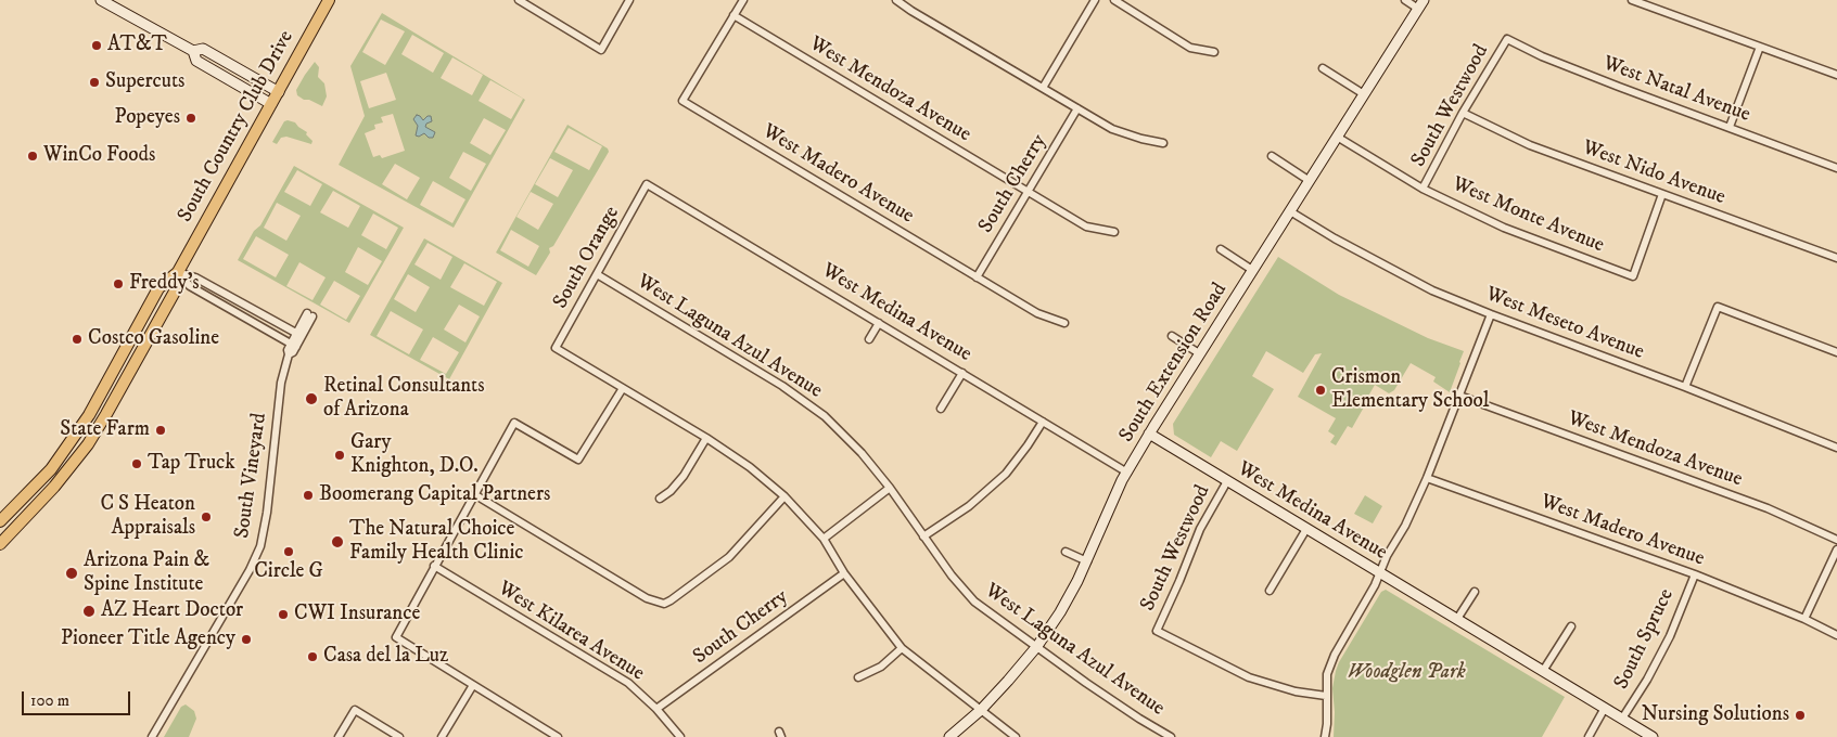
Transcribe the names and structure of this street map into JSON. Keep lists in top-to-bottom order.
{
  "streets": {
    "main road": ["South Country Club Drive"],
    "street": [
      "West Mendoza Avenue",
      "West Natal Avenue",
      "South Westwood",
      "West Nido Avenue",
      "West Madero Avenue",
      "South Cherry",
      "West Monte Avenue",
      "South Orange",
      "West Medina Avenue",
      "West Meseto Avenue",
      "West Laguna Azul Avenue",
      "South Extension Road",
      "South Vineyard",
      "West Kilarea Avenue",
      "South Spruce"
    ]
  },
  "crossings": [
    ["West Mendoza Avenue", "West Madero Avenue"],
    ["West Mendoza Avenue", "South Cherry"],
    ["West Natal Avenue", "South Westwood"],
    ["South Westwood", "West Nido Avenue"],
    ["South Westwood", "West Monte Avenue"],
    ["South Westwood", "West Medina Avenue"],
    ["West Nido Avenue", "West Monte Avenue"],
    ["West Madero Avenue", "South Cherry"],
    ["West Madero Avenue", "South Spruce"],
    ["South Cherry", "West Kilarea Avenue"],
    ["West Monte Avenue", "South Extension Road"],
    ["South Orange", "West Medina Avenue"],
    ["South Orange", "West Laguna Azul Avenue"],
    ["West Medina Avenue", "South Extension Road"],
    ["West Medina Avenue", "South Spruce"],
    ["West Meseto Avenue", "South Extension Road"],
    ["West Laguna Azul Avenue", "South Extension Road"]
  ],
  "parks": ["Woodglen Park"],
  "places": [
    "AT&T",
    "Supercuts",
    "Popeyes",
    "WinCo Foods",
    "Freddy's",
    "Costco Gasoline",
    "Crismon Elementary School",
    "Retinal Consultants of Arizona",
    "State Farm",
    "Gary Knighton, D.O.",
    "Tap Truck",
    "Boomerang Capital Partners",
    "C S Heaton Appraisals",
    "The Natural Choice Family Health Clinic",
    "Circle G",
    "Arizona Pain & Spine Institute",
    "AZ Heart Doctor",
    "CWI Insurance",
    "Pioneer Title Agency",
    "Casa del la Luz",
    "Nursing Solutions"
  ],
  "scale_bar": "100 m"
}
